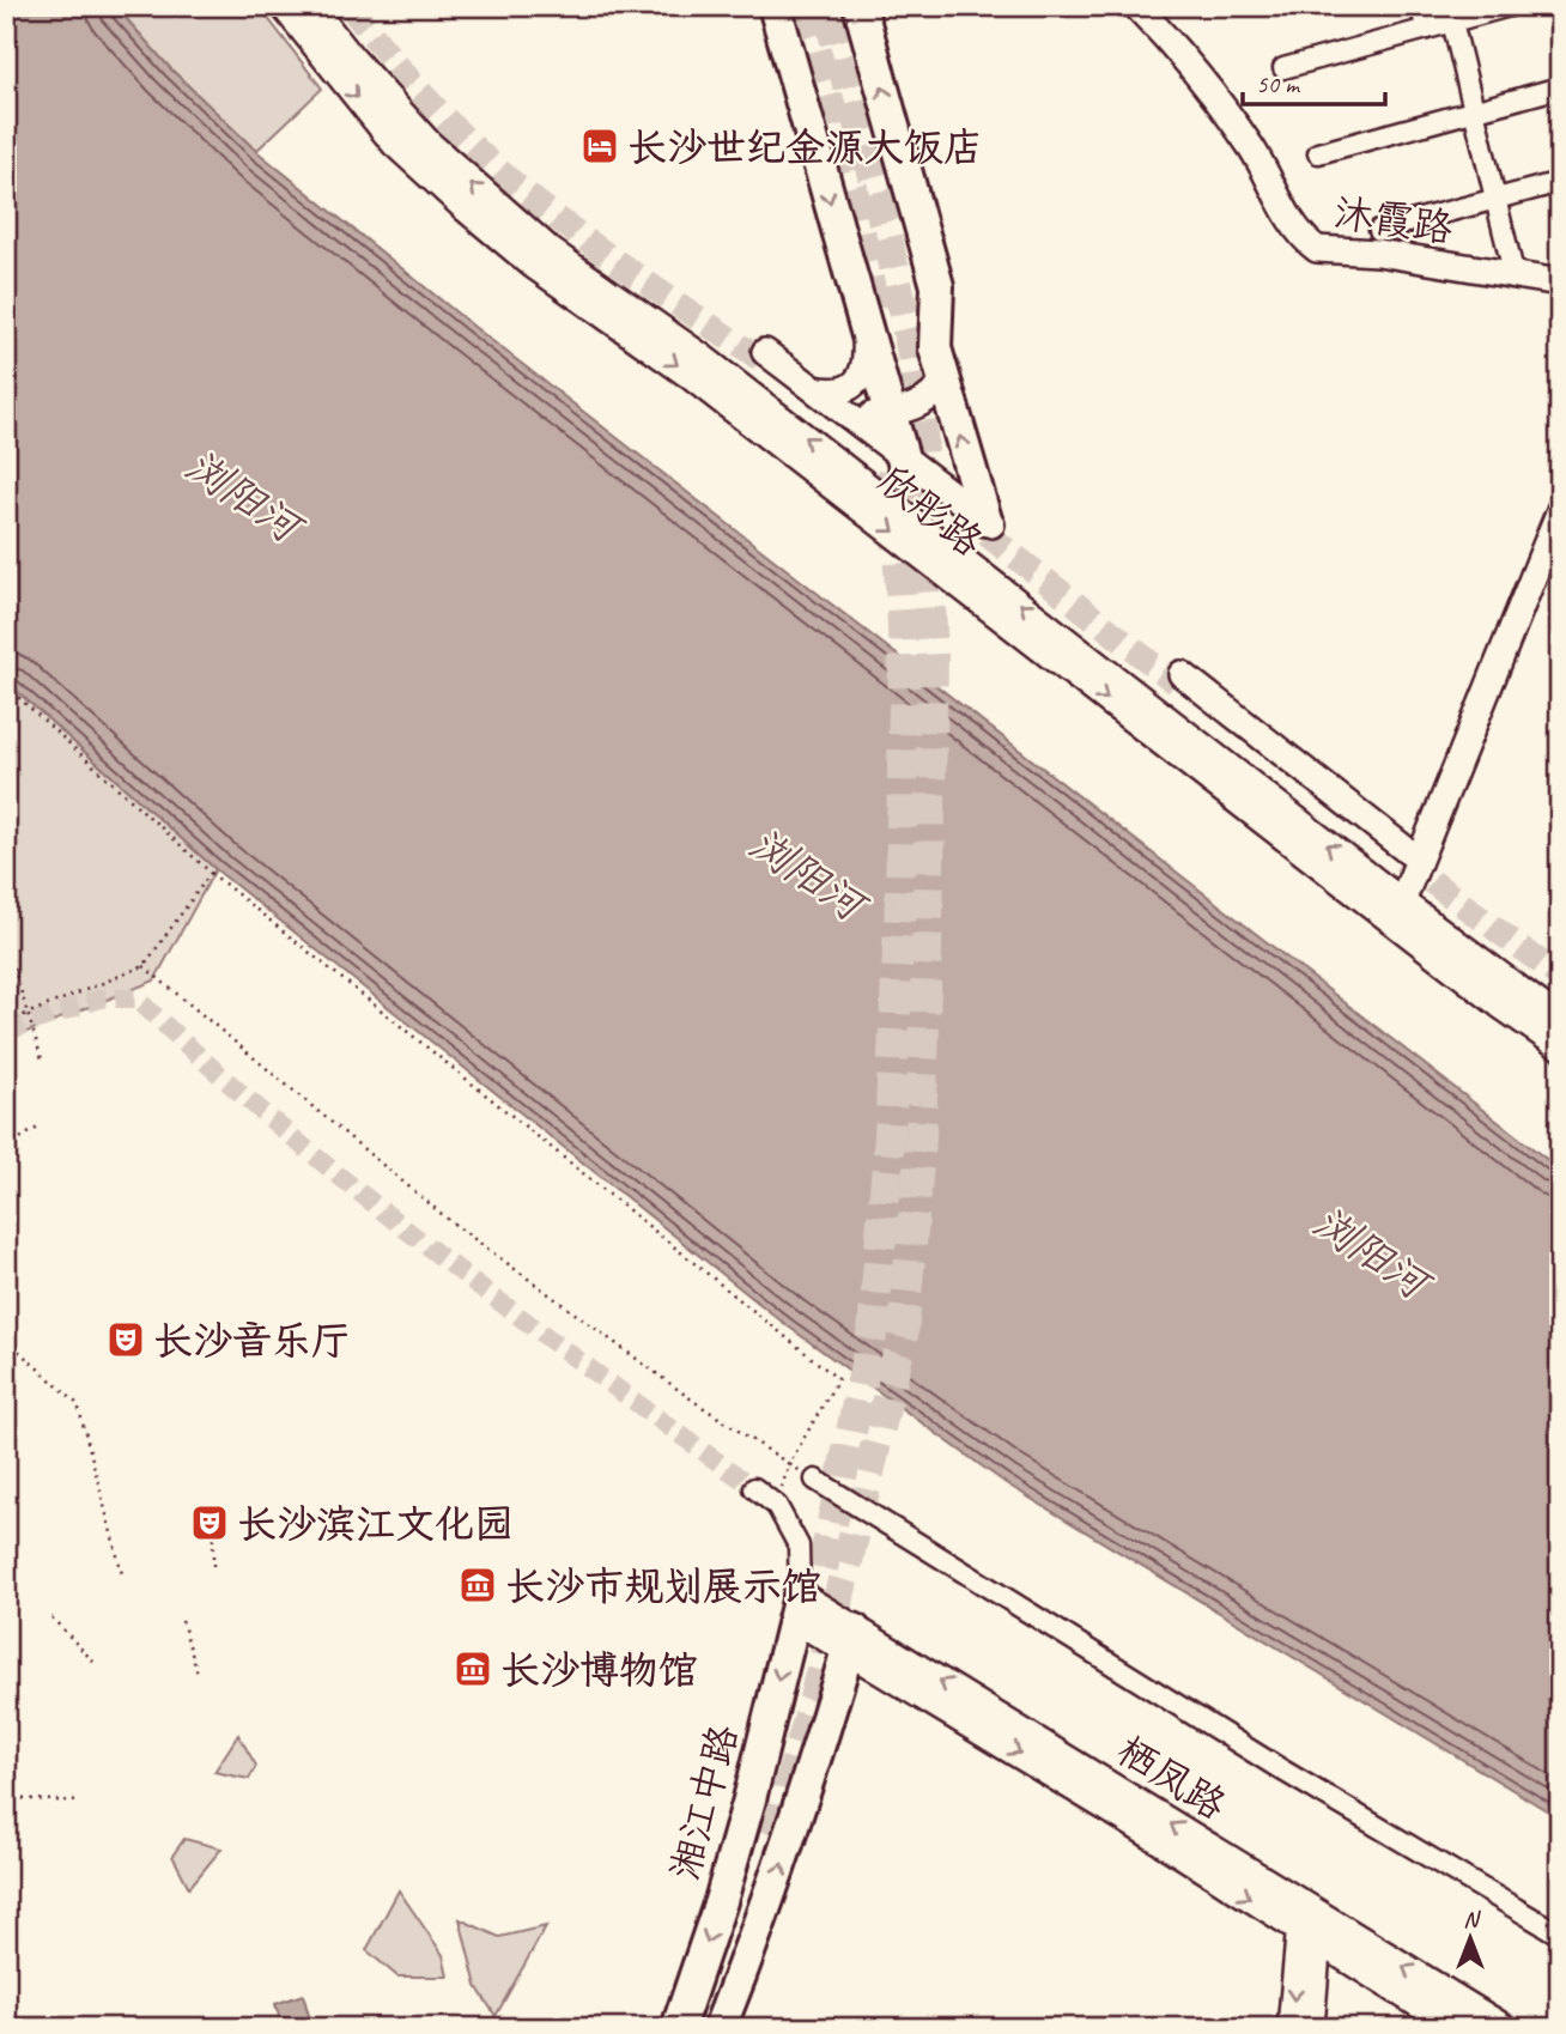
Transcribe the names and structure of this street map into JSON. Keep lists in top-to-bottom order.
{
  "streets": {
    "main road": ["欣彤路", "栖凤路", "湘江中路"],
    "street": ["沐霞路"]
  },
  "crossings": [
    ["栖凤路", "湘江中路"]
  ],
  "water": ["浏阳河"],
  "places": {
    "hotel": ["长沙世纪金源大饭店"],
    "theatre": ["长沙音乐厅", "长沙滨江文化园"],
    "museum": ["长沙市规划展示馆", "长沙博物馆"]
  },
  "scale_bar": "50 m",
  "north": "top"
}
